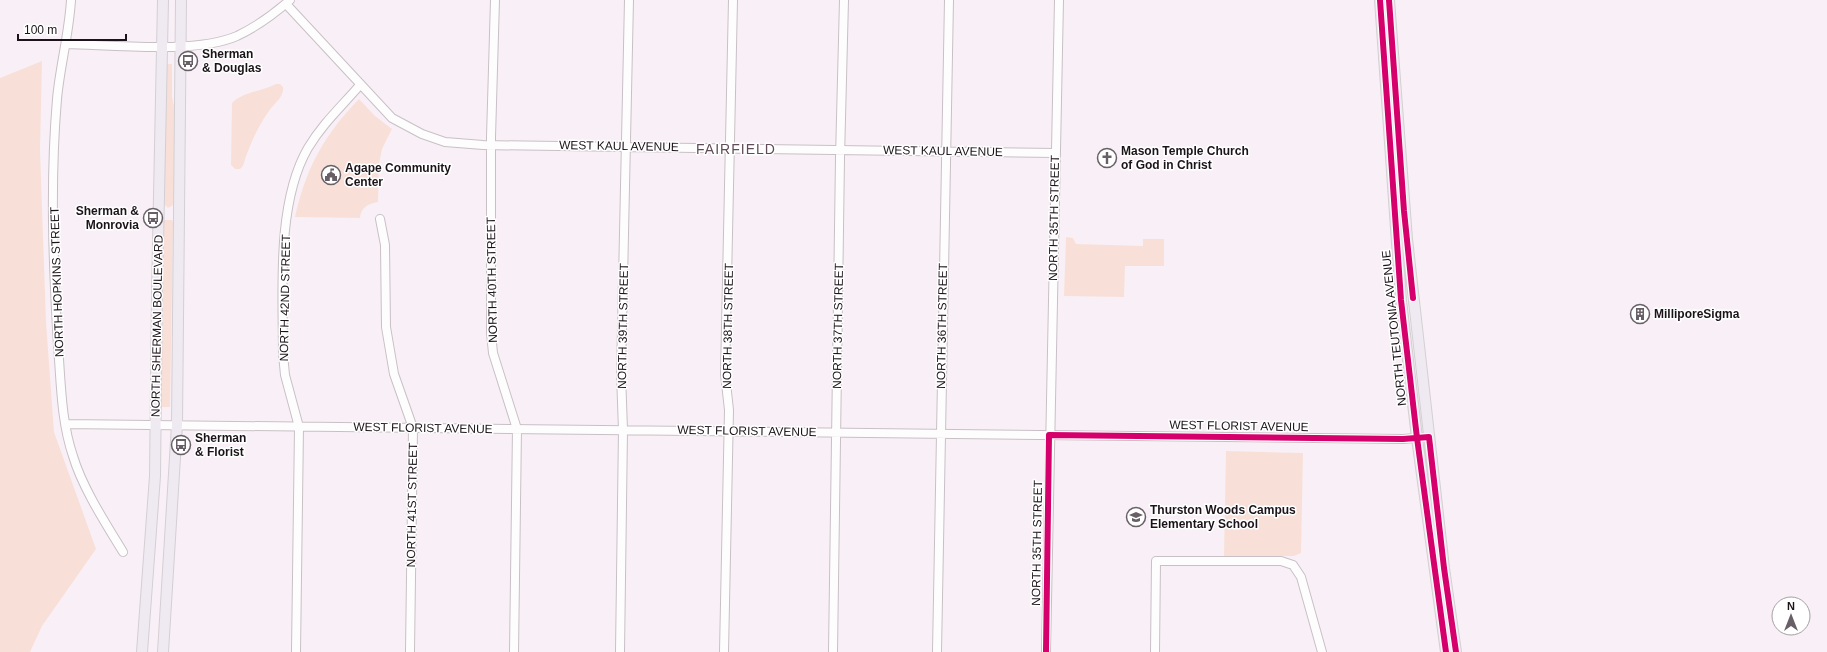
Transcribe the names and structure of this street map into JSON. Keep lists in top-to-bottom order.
{
  "streets": {
    "main road": ["NORTH SHERMAN BOULEVARD", "NORTH TEUTONIA AVENUE"],
    "street": [
      "WEST KAUL AVENUE",
      "NORTH 35TH STREET",
      "NORTH 40TH STREET",
      "NORTH HOPKINS STREET",
      "NORTH 42ND STREET",
      "NORTH 39TH STREET",
      "NORTH 38TH STREET",
      "NORTH 37TH STREET",
      "NORTH 36TH STREET",
      "WEST FLORIST AVENUE",
      "NORTH 41ST STREET"
    ]
  },
  "crossings": [
    ["WEST KAUL AVENUE", "NORTH 35TH STREET"],
    ["WEST KAUL AVENUE", "NORTH 40TH STREET"],
    ["WEST KAUL AVENUE", "NORTH 42ND STREET"],
    ["WEST KAUL AVENUE", "NORTH 39TH STREET"],
    ["WEST KAUL AVENUE", "NORTH 38TH STREET"],
    ["WEST KAUL AVENUE", "NORTH 37TH STREET"],
    ["WEST KAUL AVENUE", "NORTH 36TH STREET"],
    ["NORTH 35TH STREET", "WEST FLORIST AVENUE"],
    ["NORTH 40TH STREET", "WEST FLORIST AVENUE"],
    ["NORTH HOPKINS STREET", "WEST FLORIST AVENUE"],
    ["NORTH 42ND STREET", "WEST FLORIST AVENUE"],
    ["NORTH SHERMAN BOULEVARD", "WEST FLORIST AVENUE"],
    ["NORTH 39TH STREET", "WEST FLORIST AVENUE"],
    ["NORTH 38TH STREET", "WEST FLORIST AVENUE"],
    ["NORTH 37TH STREET", "WEST FLORIST AVENUE"],
    ["NORTH 36TH STREET", "WEST FLORIST AVENUE"],
    ["NORTH TEUTONIA AVENUE", "WEST FLORIST AVENUE"],
    ["WEST FLORIST AVENUE", "NORTH 41ST STREET"]
  ],
  "districts": ["FAIRFIELD"],
  "places": {
    "bus stop": ["Sherman & Douglas", "Sherman & Monrovia", "Sherman & Florist"],
    "church": ["Mason Temple Church of God in Christ"],
    "public building": ["Agape Community Center"],
    "building": ["MilliporeSigma"],
    "school or university": ["Thurston Woods Campus Elementary School"]
  },
  "scale_bar": "100 m",
  "north": "top"
}
